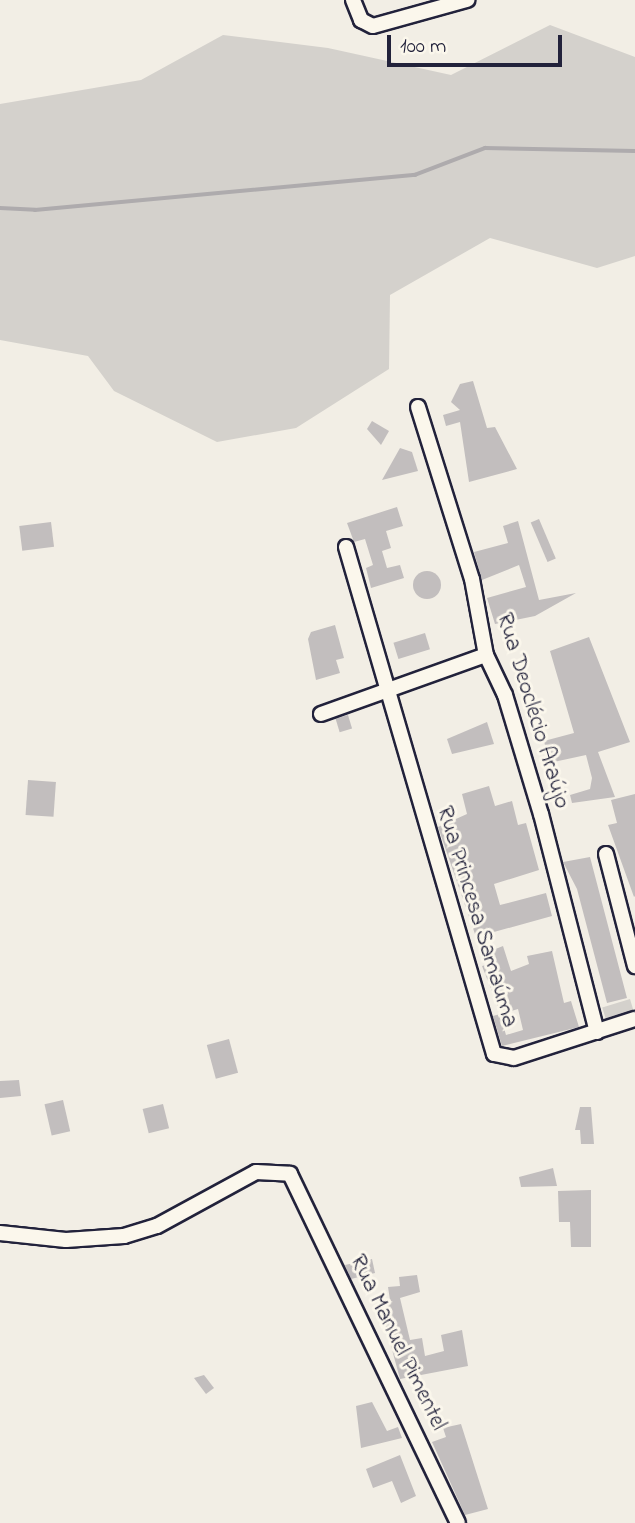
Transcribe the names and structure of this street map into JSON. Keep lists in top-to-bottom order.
{
  "streets": {
    "street": ["Rua Deoclécio Araújo", "Rua Princesa Samaúma", "Rua Manuel Pimentel"]
  },
  "crossings": [
    ["Rua Deoclécio Araújo", "Rua Princesa Samaúma"]
  ],
  "scale_bar": "100 m"
}
